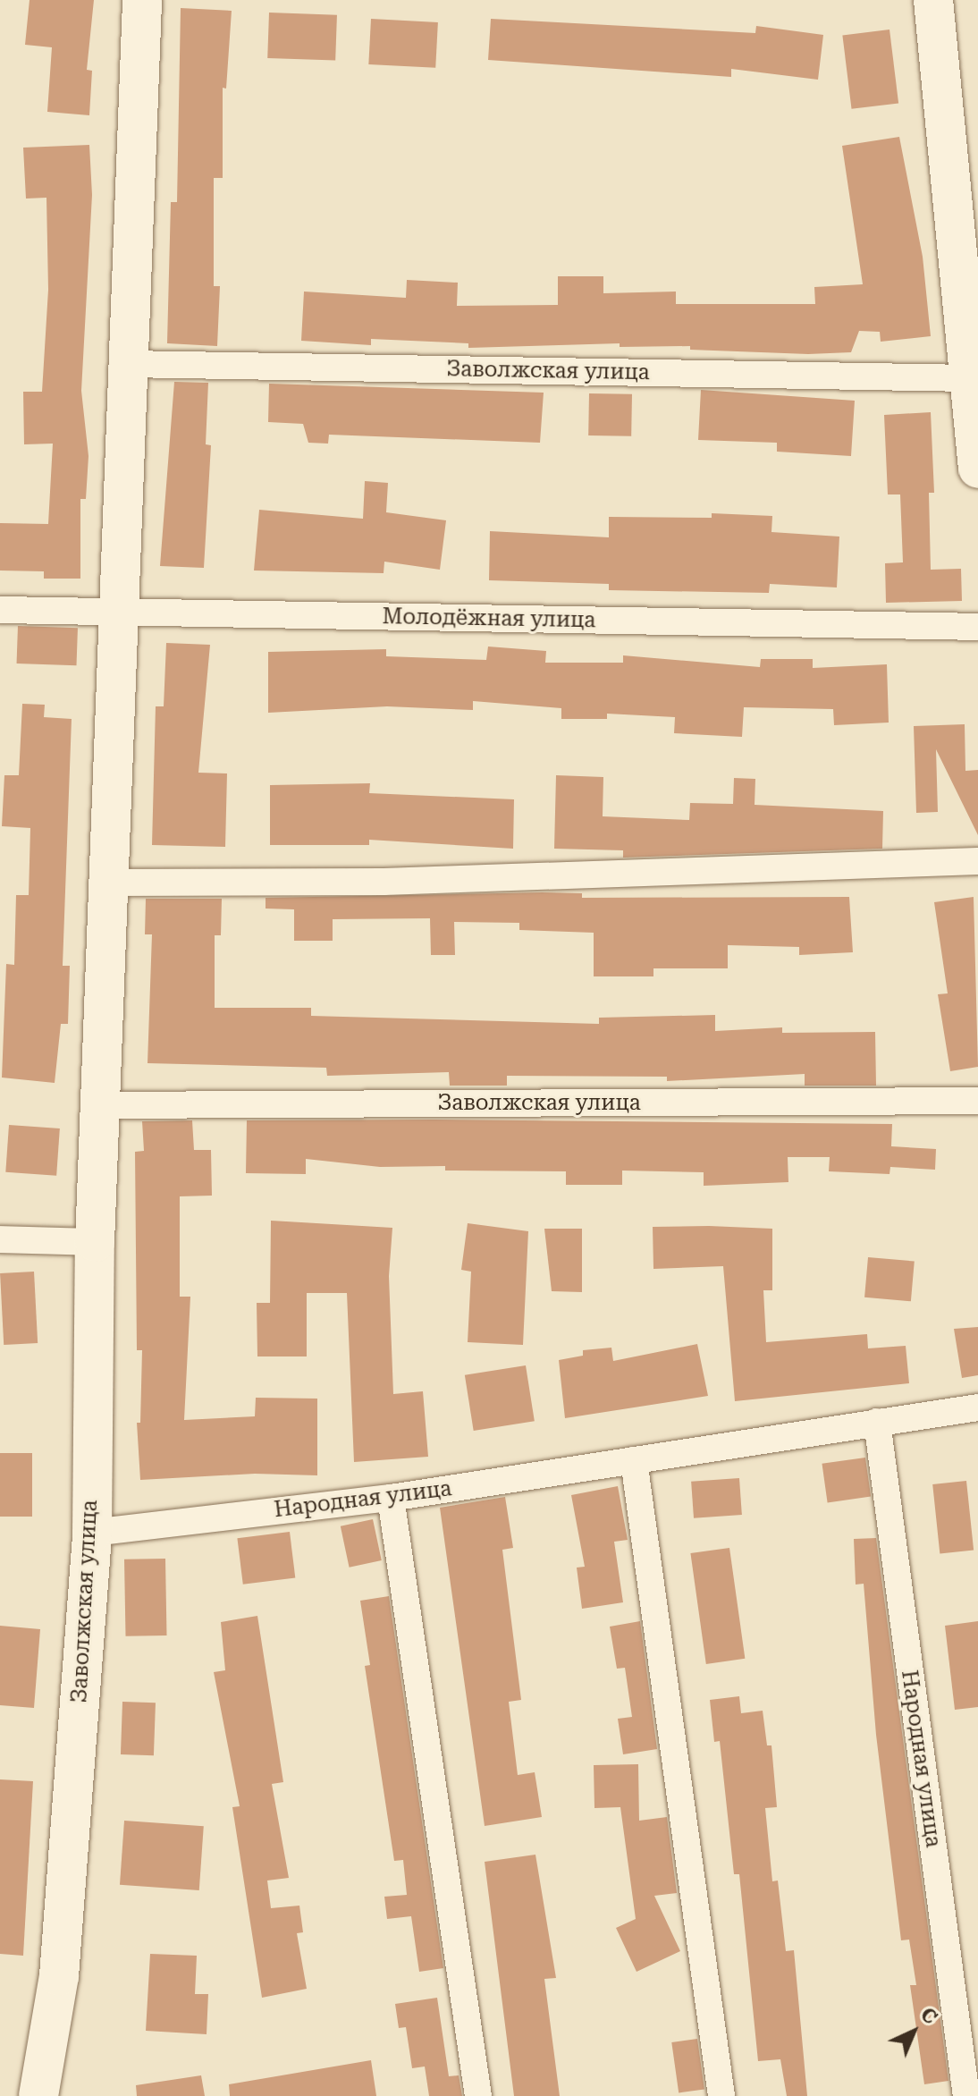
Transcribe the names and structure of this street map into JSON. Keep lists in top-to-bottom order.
{
  "streets": {
    "main road": ["Заволжская улица"],
    "street": ["Молодёжная улица", "Народная улица"]
  },
  "crossings": [
    ["Заволжская улица", "Молодёжная улица"],
    ["Заволжская улица", "Народная улица"]
  ],
  "north": "top right"
}
